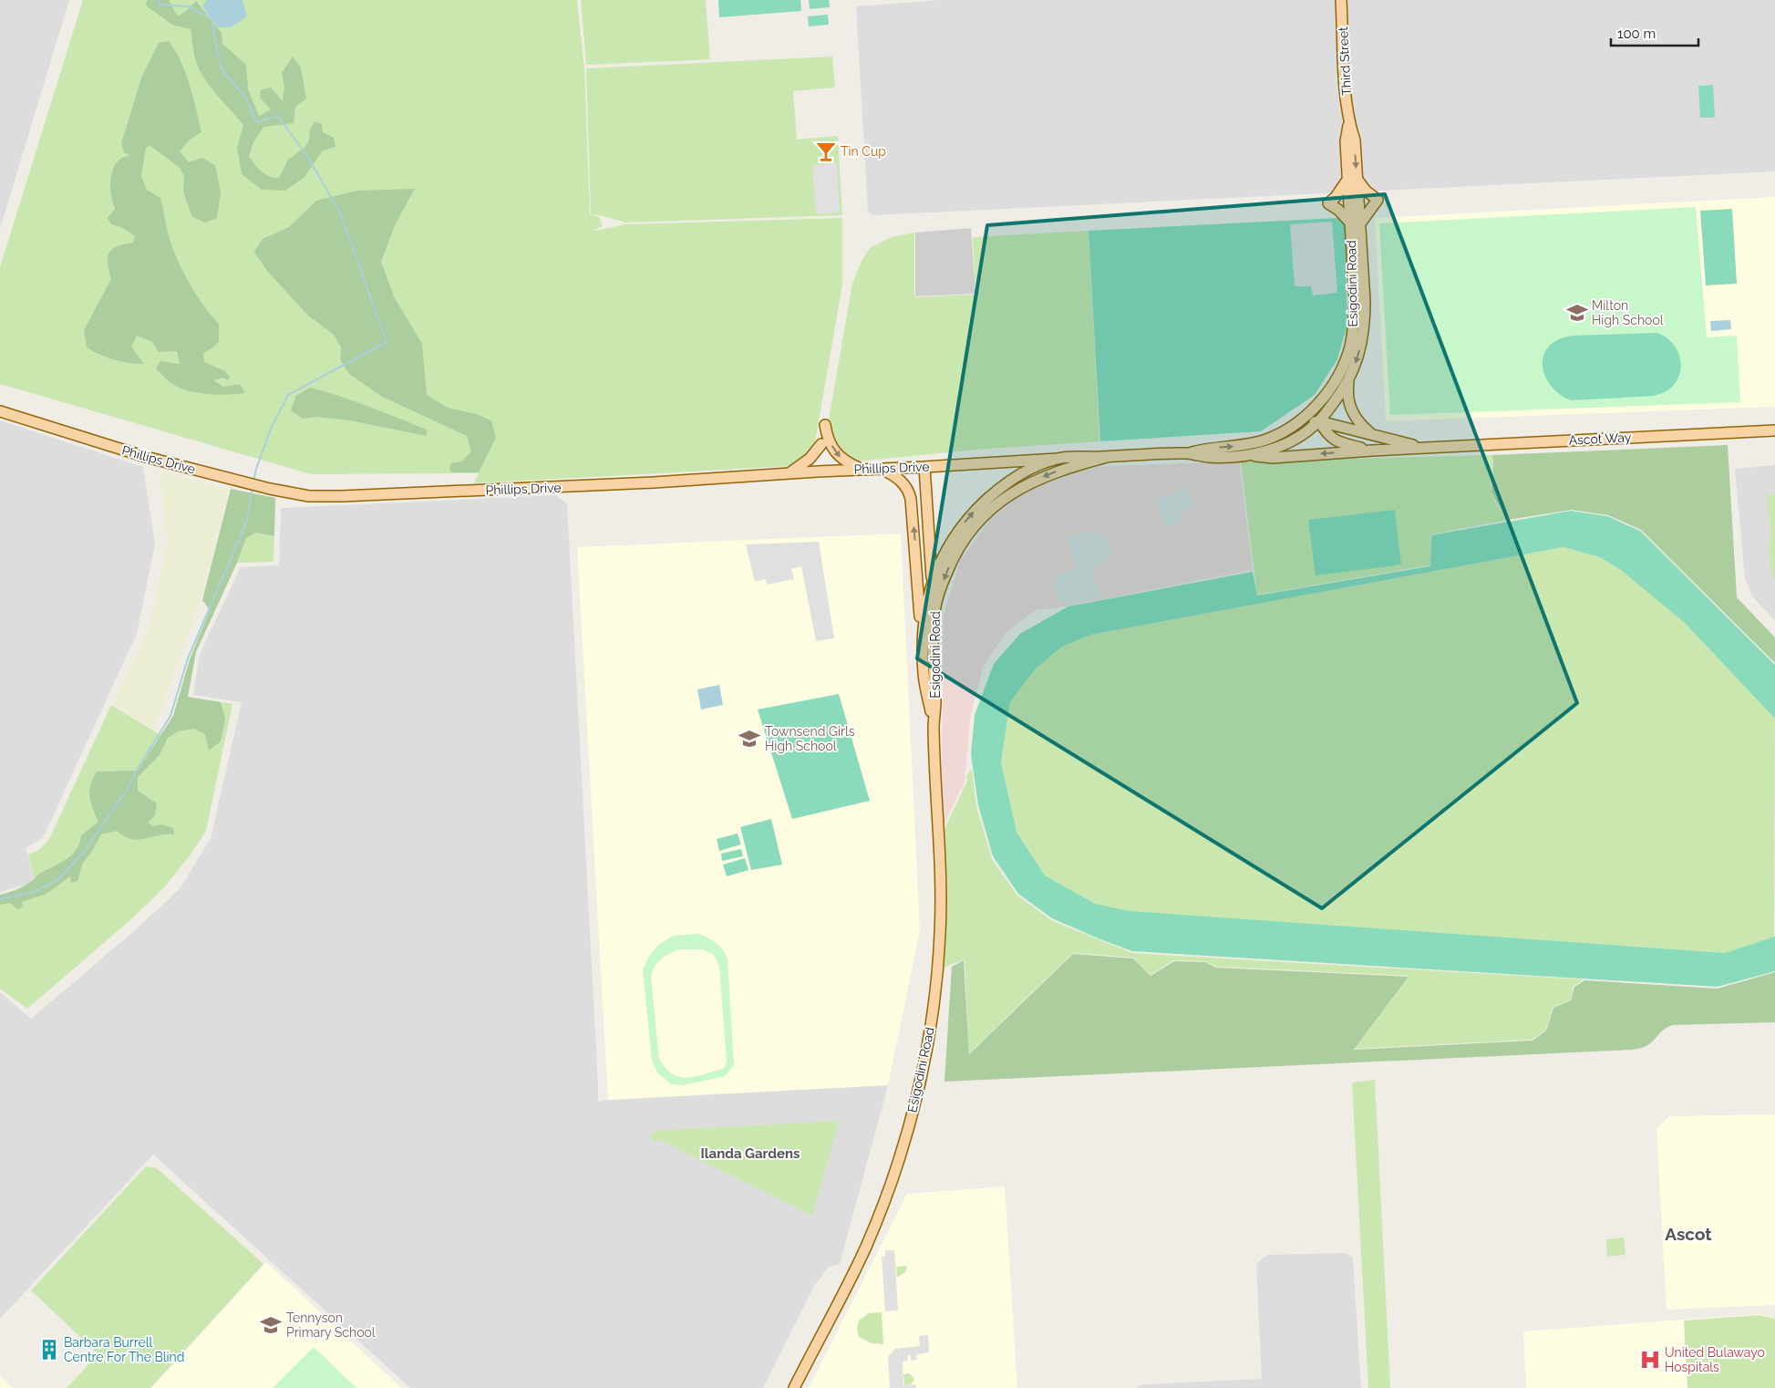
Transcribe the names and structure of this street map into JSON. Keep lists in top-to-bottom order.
{
  "streets": {
    "main road": [
      "Third Street",
      "Esigodini Road",
      "Ascot Way",
      "Phillips Drive"
    ]
  },
  "crossings": [
    ["Third Street", "Esigodini Road"],
    ["Esigodini Road", "Ascot Way"],
    ["Esigodini Road", "Phillips Drive"]
  ],
  "districts": ["Ilanda Gardens", "Ascot"],
  "places": {
    "bar": ["Tin Cup"],
    "school or university": ["Milton High School", "Townsend Girls High School", "Tennyson Primary School"],
    "building": ["Barbara Burrell Centre For The Blind"],
    "hospital": ["United Bulawayo Hospitals"]
  },
  "scale_bar": "100 m"
}
